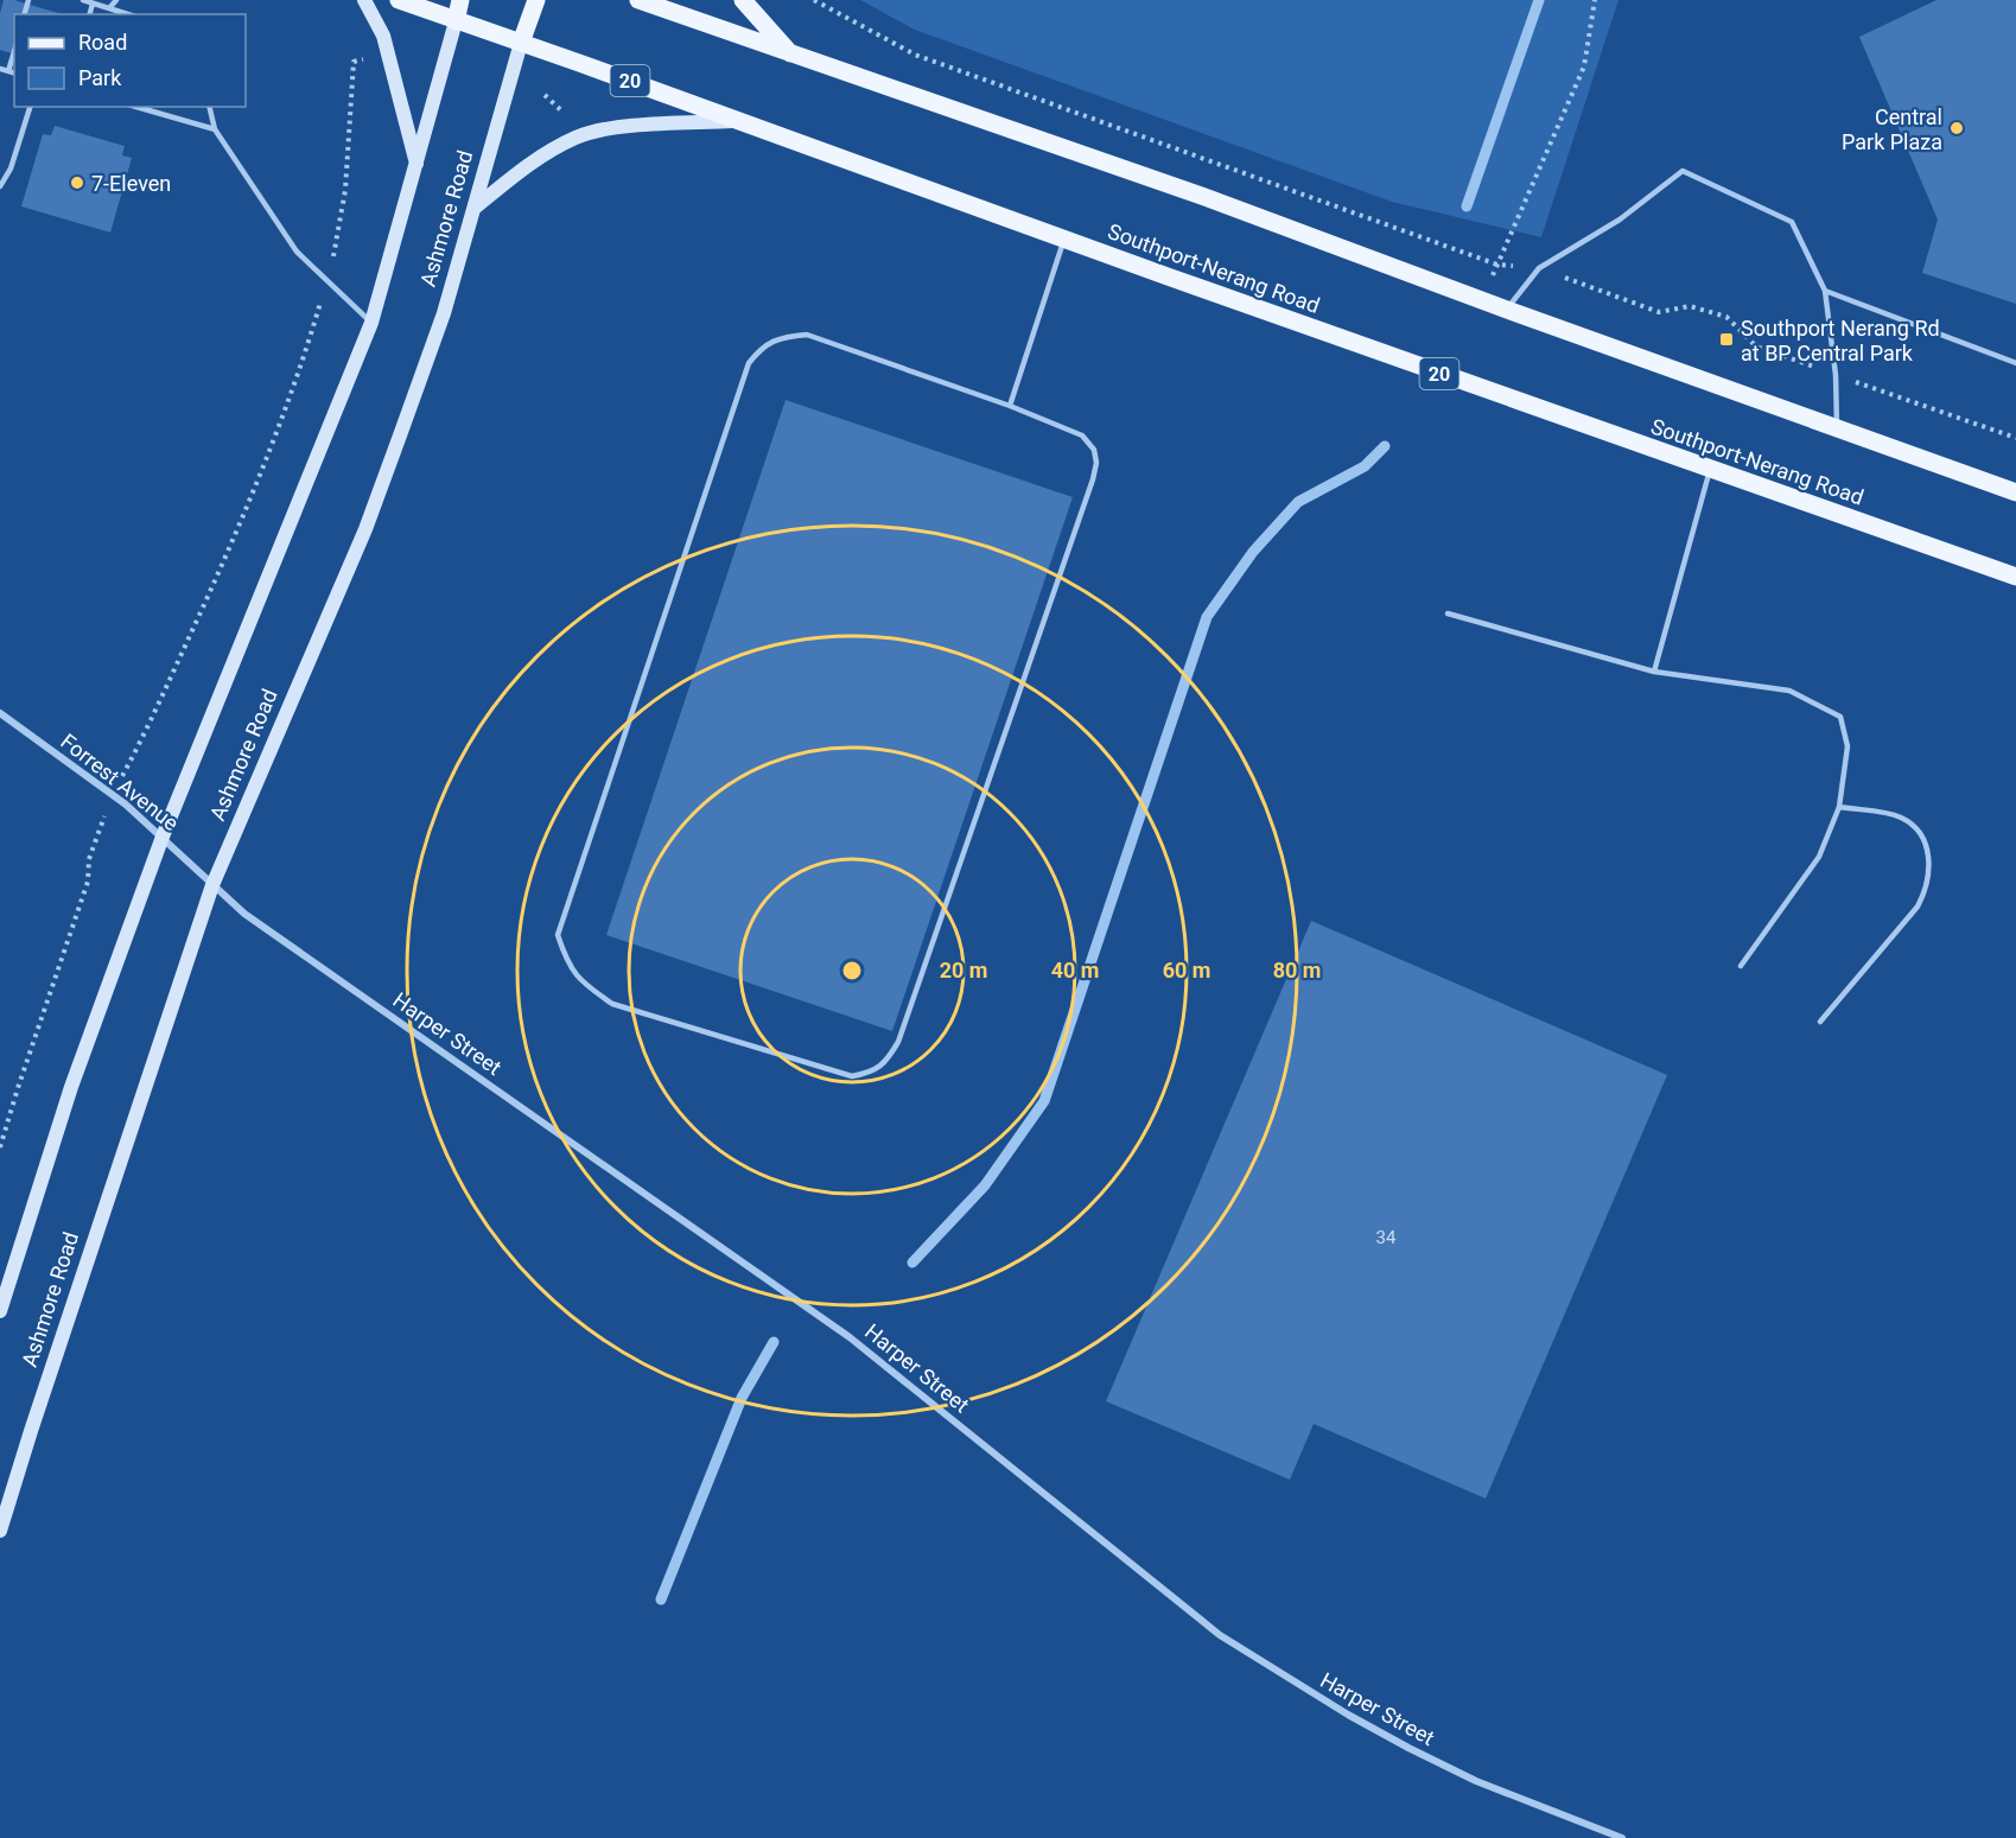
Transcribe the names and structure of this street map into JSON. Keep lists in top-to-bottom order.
{
  "streets": {
    "main road": ["20", "Ashmore Road", "Southport-Nerang Road"],
    "street": ["Forrest Avenue", "Harper Street"]
  },
  "crossings": [
    ["Ashmore Road", "Southport-Nerang Road"],
    ["Ashmore Road", "Forrest Avenue"],
    ["Ashmore Road", "Harper Street"],
    ["Forrest Avenue", "Harper Street"]
  ],
  "places": {
    "other": ["Central Park Plaza", "7-Eleven"],
    "transit": ["Southport Nerang Rd at BP Central Park"]
  },
  "house_numbers": ["34"],
  "legend": ["Road", "Park"],
  "rings": [
    "20 m",
    "40 m",
    "60 m",
    "80 m"
  ]
}
